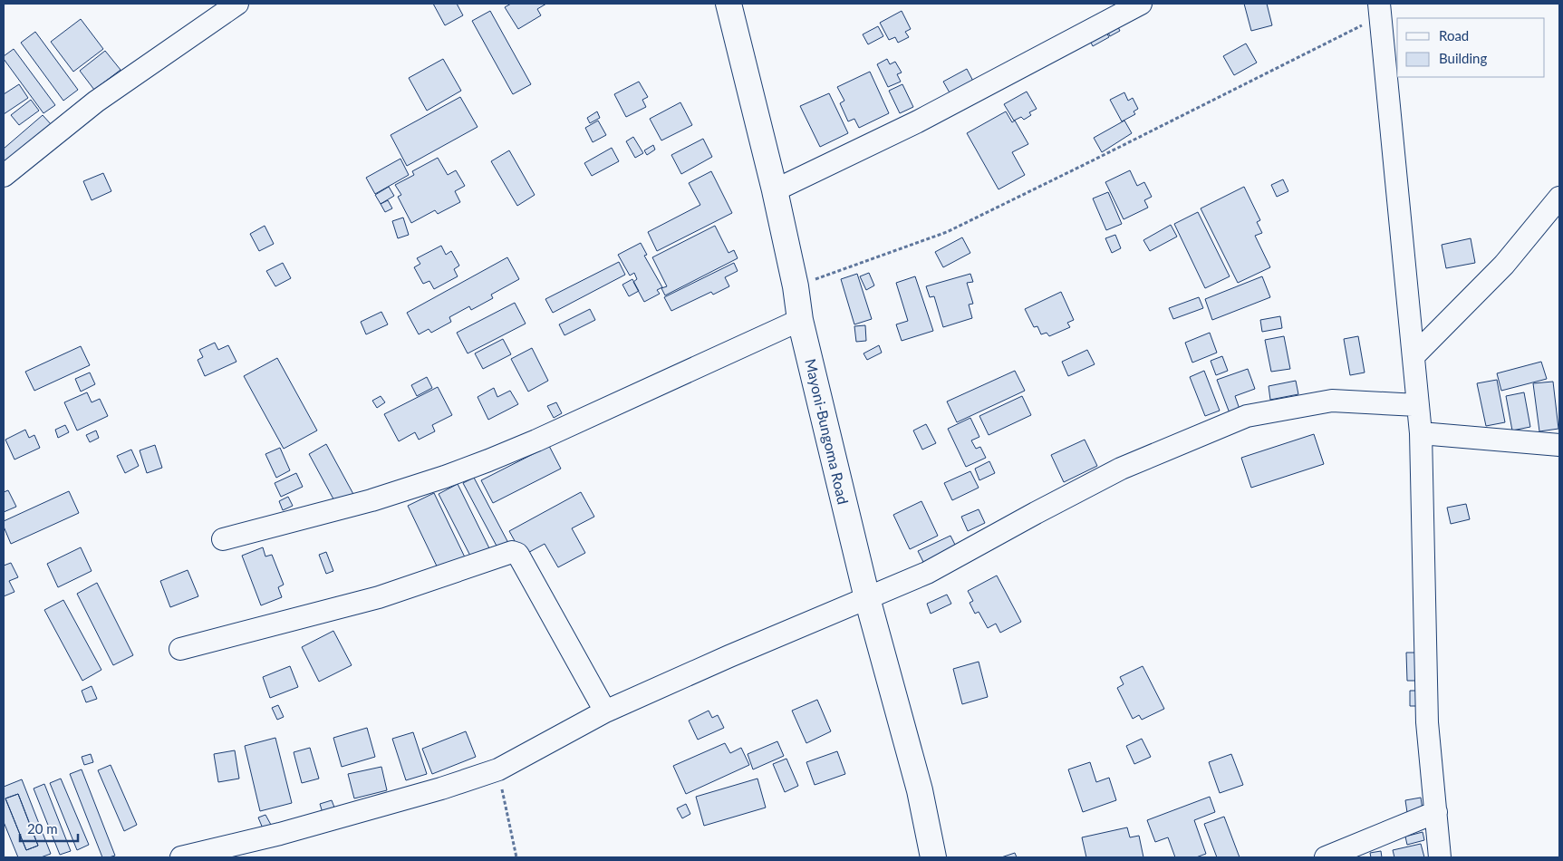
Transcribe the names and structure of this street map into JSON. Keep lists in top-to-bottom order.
{
  "streets": {
    "main road": ["Mayoni-Bungoma Road"]
  },
  "legend": ["Road", "Building"],
  "scale_bar": "20 m"
}
